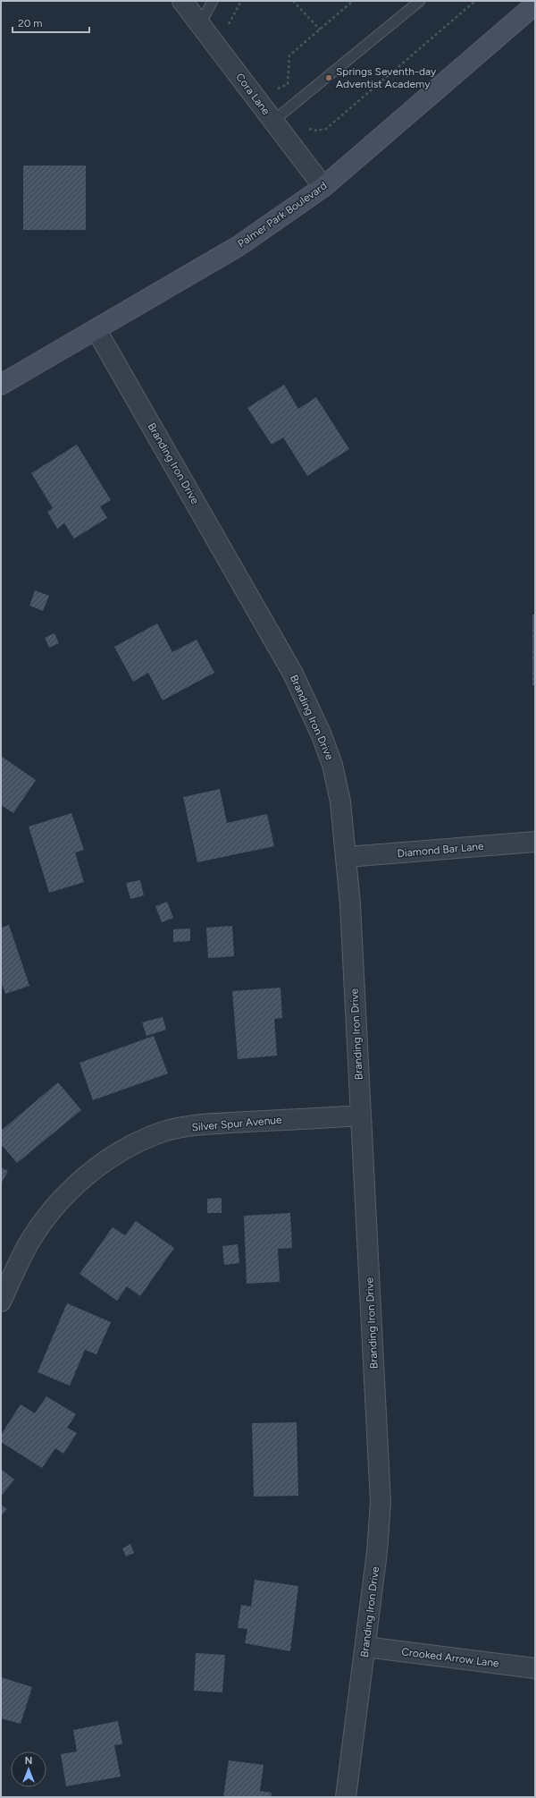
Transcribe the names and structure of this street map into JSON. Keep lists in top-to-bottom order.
{
  "streets": {
    "main road": ["Palmer Park Boulevard"],
    "street": [
      "Cora Lane",
      "Branding Iron Drive",
      "Diamond Bar Lane",
      "Silver Spur Avenue",
      "Crooked Arrow Lane"
    ]
  },
  "crossings": [
    ["Cora Lane", "Palmer Park Boulevard"],
    ["Palmer Park Boulevard", "Branding Iron Drive"],
    ["Branding Iron Drive", "Diamond Bar Lane"],
    ["Branding Iron Drive", "Silver Spur Avenue"],
    ["Branding Iron Drive", "Crooked Arrow Lane"]
  ],
  "places": ["Springs Seventh-day Adventist Academy"],
  "scale_bar": "20 m",
  "north": "top"
}
